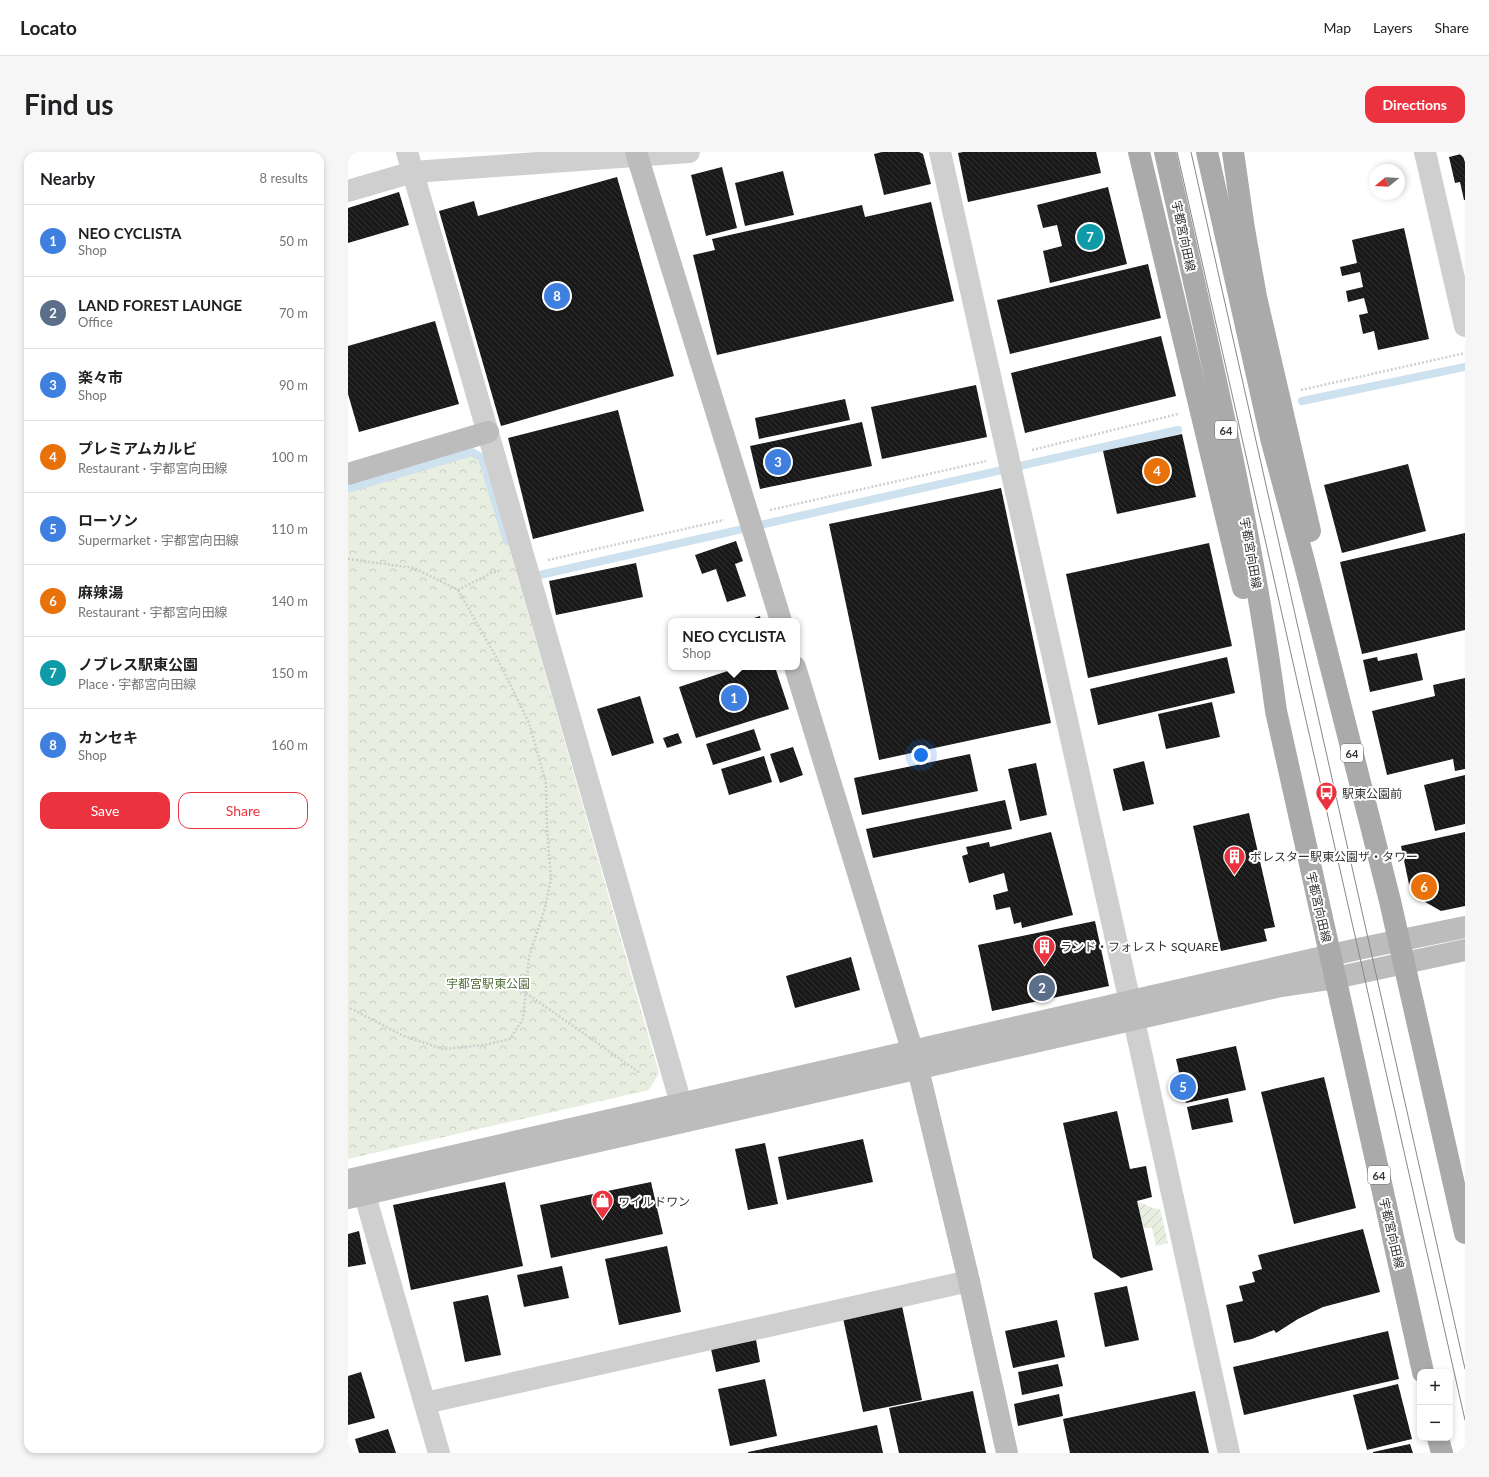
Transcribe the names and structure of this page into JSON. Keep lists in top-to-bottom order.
{
  "streets": {
    "main road": ["宇都宮向田線", "64"]
  },
  "crossings": [
    ["宇都宮向田線", "64"]
  ],
  "parks": ["宇都宮駅東公園"],
  "places": {
    "bus stop": ["駅東公園前"],
    "building": ["ポレスター駅東公園ザ・タワー", "ランド・フォレスト SQUARE"],
    "shop": ["ワイルドワン"]
  },
  "north": "left",
  "page": {
    "header": "Locato",
    "nav": ["Map", "Layers", "Share"],
    "buttons": [
      "Directions",
      ["Save", "Share"]
    ],
    "title": "Find us",
    "heading": ["Nearby", "8 results"],
    "list": [
      {
        "mark": "1",
        "name": "NEO CYCLISTA",
        "note": "Shop",
        "value": "50 m"
      },
      {
        "mark": "2",
        "name": "LAND FOREST LAUNGE",
        "note": "Office",
        "value": "70 m"
      },
      {
        "mark": "3",
        "name": "楽々市",
        "note": "Shop",
        "value": "90 m"
      },
      {
        "mark": "4",
        "name": "プレミアムカルビ",
        "note": "Restaurant · 宇都宮向田線",
        "value": "100 m"
      },
      {
        "mark": "5",
        "name": "ローソン",
        "note": "Supermarket · 宇都宮向田線",
        "value": "110 m"
      },
      {
        "mark": "6",
        "name": "麻辣湯",
        "note": "Restaurant · 宇都宮向田線",
        "value": "140 m"
      },
      {
        "mark": "7",
        "name": "ノブレス駅東公園",
        "note": "Place · 宇都宮向田線",
        "value": "150 m"
      },
      {
        "mark": "8",
        "name": "カンセキ",
        "note": "Shop",
        "value": "160 m"
      }
    ],
    "pins": [
      "7",
      "8",
      "3",
      "4",
      "1",
      "6",
      "2",
      "5"
    ],
    "popup": ["NEO CYCLISTA", "Shop"],
    "map_buttons": ["+", "−"]
  }
}
